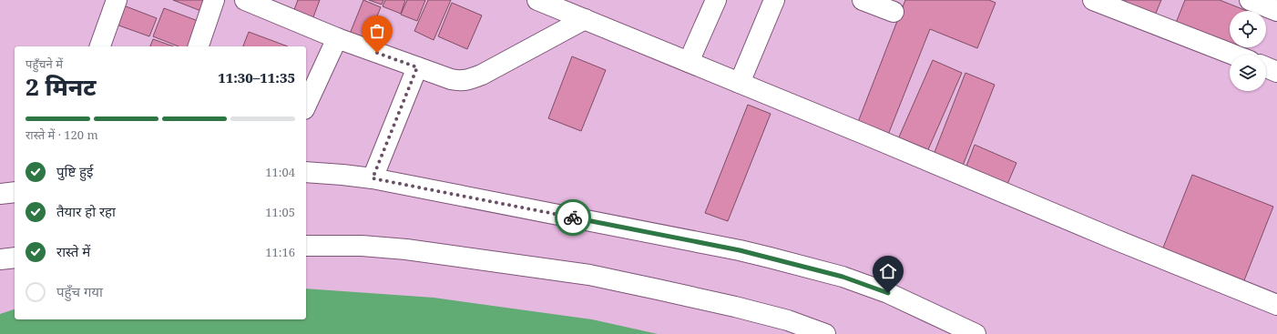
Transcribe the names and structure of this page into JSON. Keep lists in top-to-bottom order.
{
  "page": {
    "heading": ["2 मिनट", "पहुँचने में", "11:30–11:35"],
    "bar": "रास्ते में · 120 m",
    "list": [
      ["पुष्टि हुई", "11:04"],
      ["तैयार हो रहा", "11:05"],
      ["रास्ते में", "11:16"],
      "पहुँच गया"
    ]
  }
}
